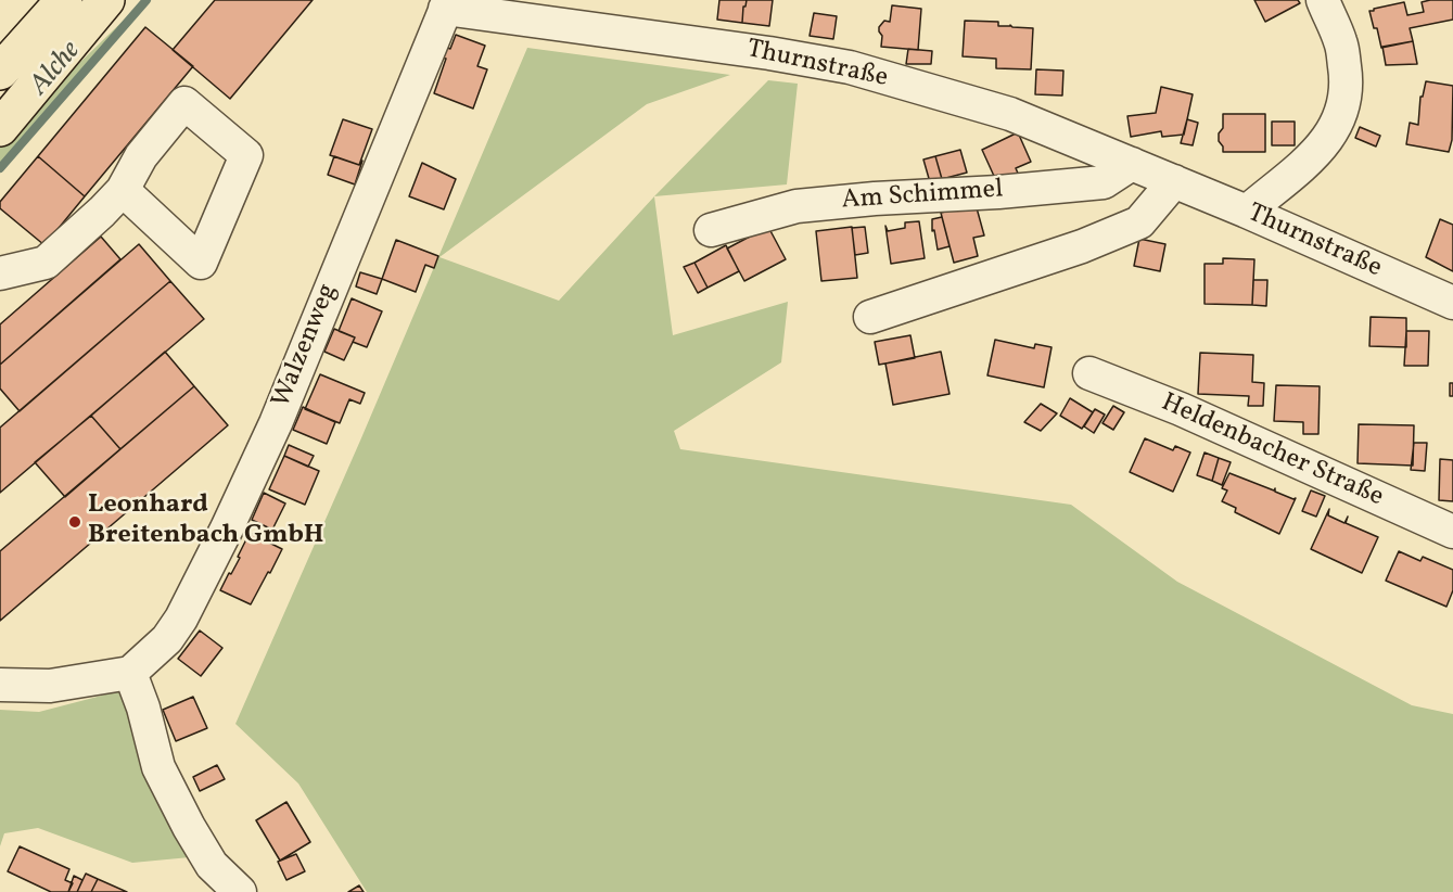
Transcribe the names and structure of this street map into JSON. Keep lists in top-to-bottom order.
{
  "streets": {
    "street": [
      "Thurnstraße",
      "Am Schimmel",
      "Walzenweg",
      "Heldenbacher Straße"
    ]
  },
  "crossings": [
    ["Thurnstraße", "Am Schimmel"],
    ["Thurnstraße", "Walzenweg"]
  ],
  "water": ["Alche"],
  "places": ["Leonhard Breitenbach GmbH"]
}
